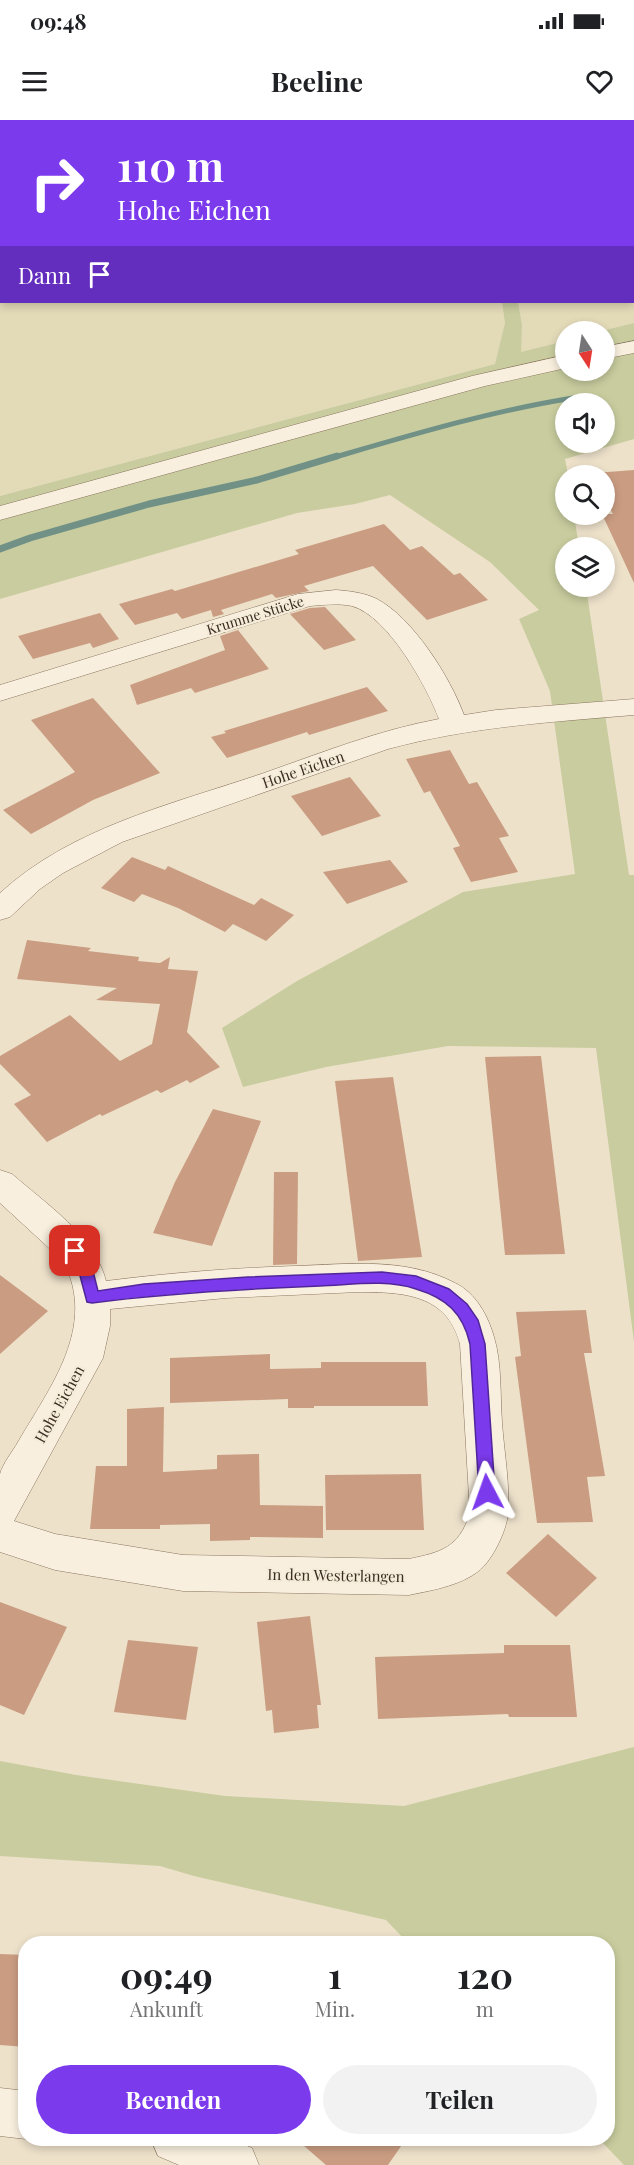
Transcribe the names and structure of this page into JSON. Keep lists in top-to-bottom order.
{
  "streets": {
    "street": ["Krumme Stücke", "Hohe Eichen", "In den Westerlangen"]
  },
  "crossings": [
    ["Krumme Stücke", "Hohe Eichen"],
    ["Hohe Eichen", "In den Westerlangen"]
  ],
  "north": "bottom",
  "page": {
    "status": "09:48",
    "header": "Beeline",
    "turn": ["110 m", "Hohe Eichen"],
    "then": "Dann",
    "eta": [
      "09:49",
      "Ankunft",
      "1",
      "Min.",
      "120",
      "m"
    ],
    "buttons": ["Beenden", "Teilen"]
  }
}
